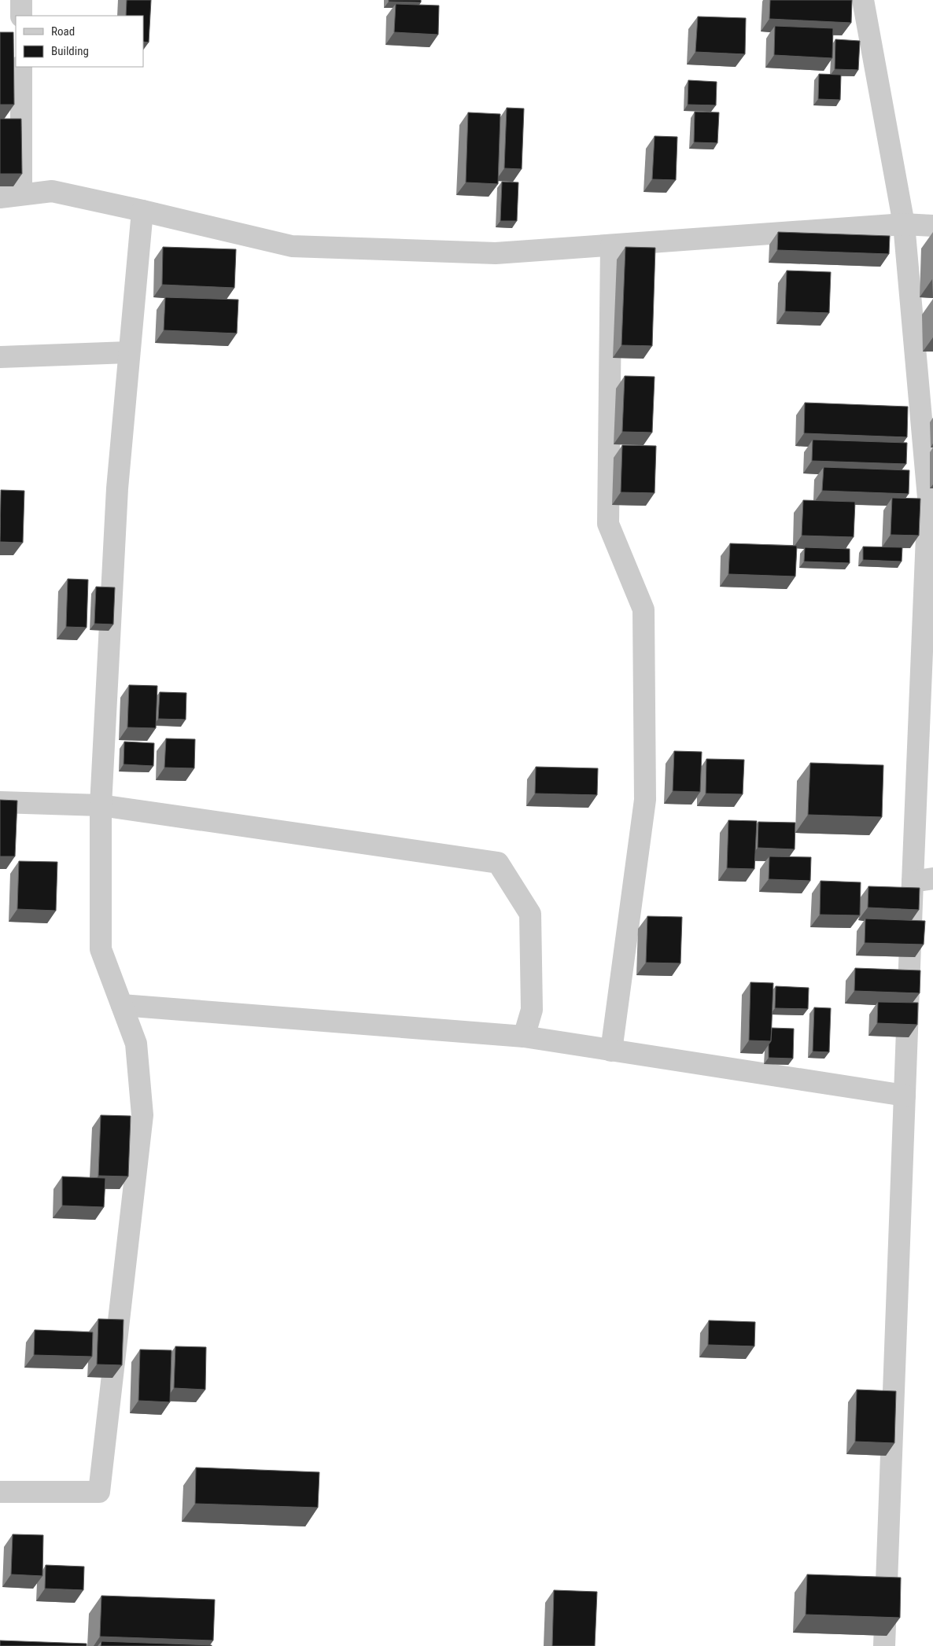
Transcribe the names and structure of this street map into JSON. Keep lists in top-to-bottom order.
{
  "legend": ["Road", "Building"]
}
